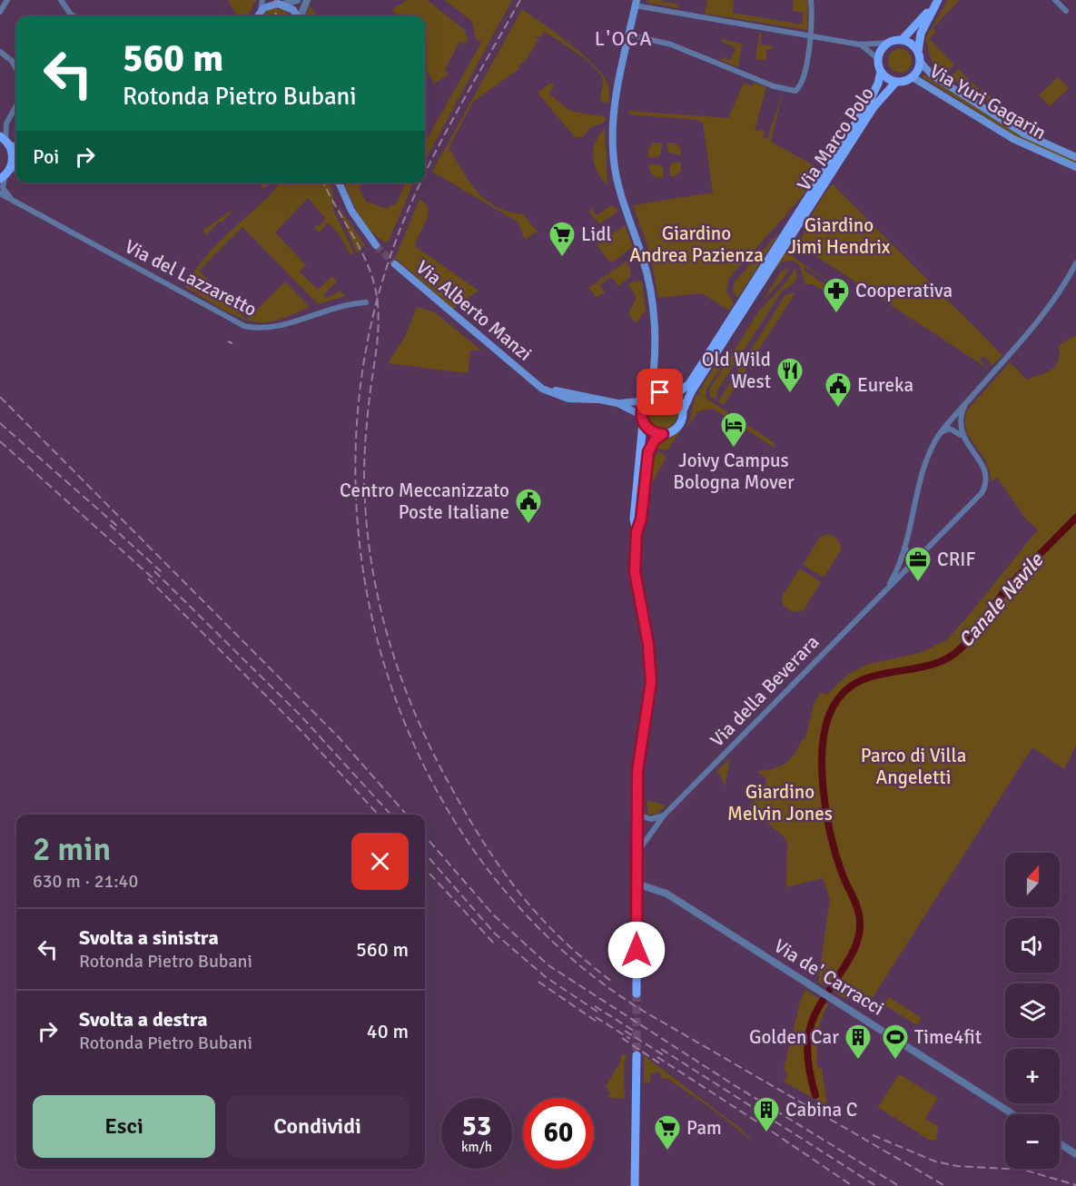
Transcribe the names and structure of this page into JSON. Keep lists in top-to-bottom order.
{
  "streets": {
    "main road": ["Via Yuri Gagarin", "Via Marco Polo", "Via Alberto Manzi"],
    "street": ["Via del Lazzaretto", "Via della Beverara", "Via de' Carracci"]
  },
  "crossings": [
    ["Via Yuri Gagarin", "Via Marco Polo"],
    ["Via Marco Polo", "Via Alberto Manzi"]
  ],
  "districts": ["L'OCA"],
  "water": ["Canale Navile"],
  "parks": [
    "Giardino Jimi Hendrix",
    "Giardino Andrea Pazienza",
    "Parco di Villa Angeletti",
    "Giardino Melvin Jones"
  ],
  "places": {
    "supermarket": ["Lidl", "Pam"],
    "pharmacy": ["Cooperativa"],
    "restaurant": ["Old Wild West"],
    "public building": ["Eureka", "Centro Meccanizzato Poste Italiane"],
    "hotel": ["Joivy Campus Bologna Mover"],
    "office": ["CRIF"],
    "building": ["Golden Car", "Cabina C"],
    "sports": ["Time4fit"]
  },
  "north": "top",
  "page": {
    "turn": ["560 m", "Rotonda Pietro Bubani"],
    "then": "Poi",
    "heading": ["2 min", "630 m · 21:40"],
    "map_buttons": ["+", "−"],
    "list": [
      {
        "name": "Svolta a sinistra",
        "note": "Rotonda Pietro Bubani",
        "value": "560 m"
      },
      {
        "name": "Svolta a destra",
        "note": "Rotonda Pietro Bubani",
        "value": "40 m"
      }
    ],
    "buttons": ["Esci", "Condividi"],
    "speed": "53 km/h",
    "limit": "60"
  }
}
